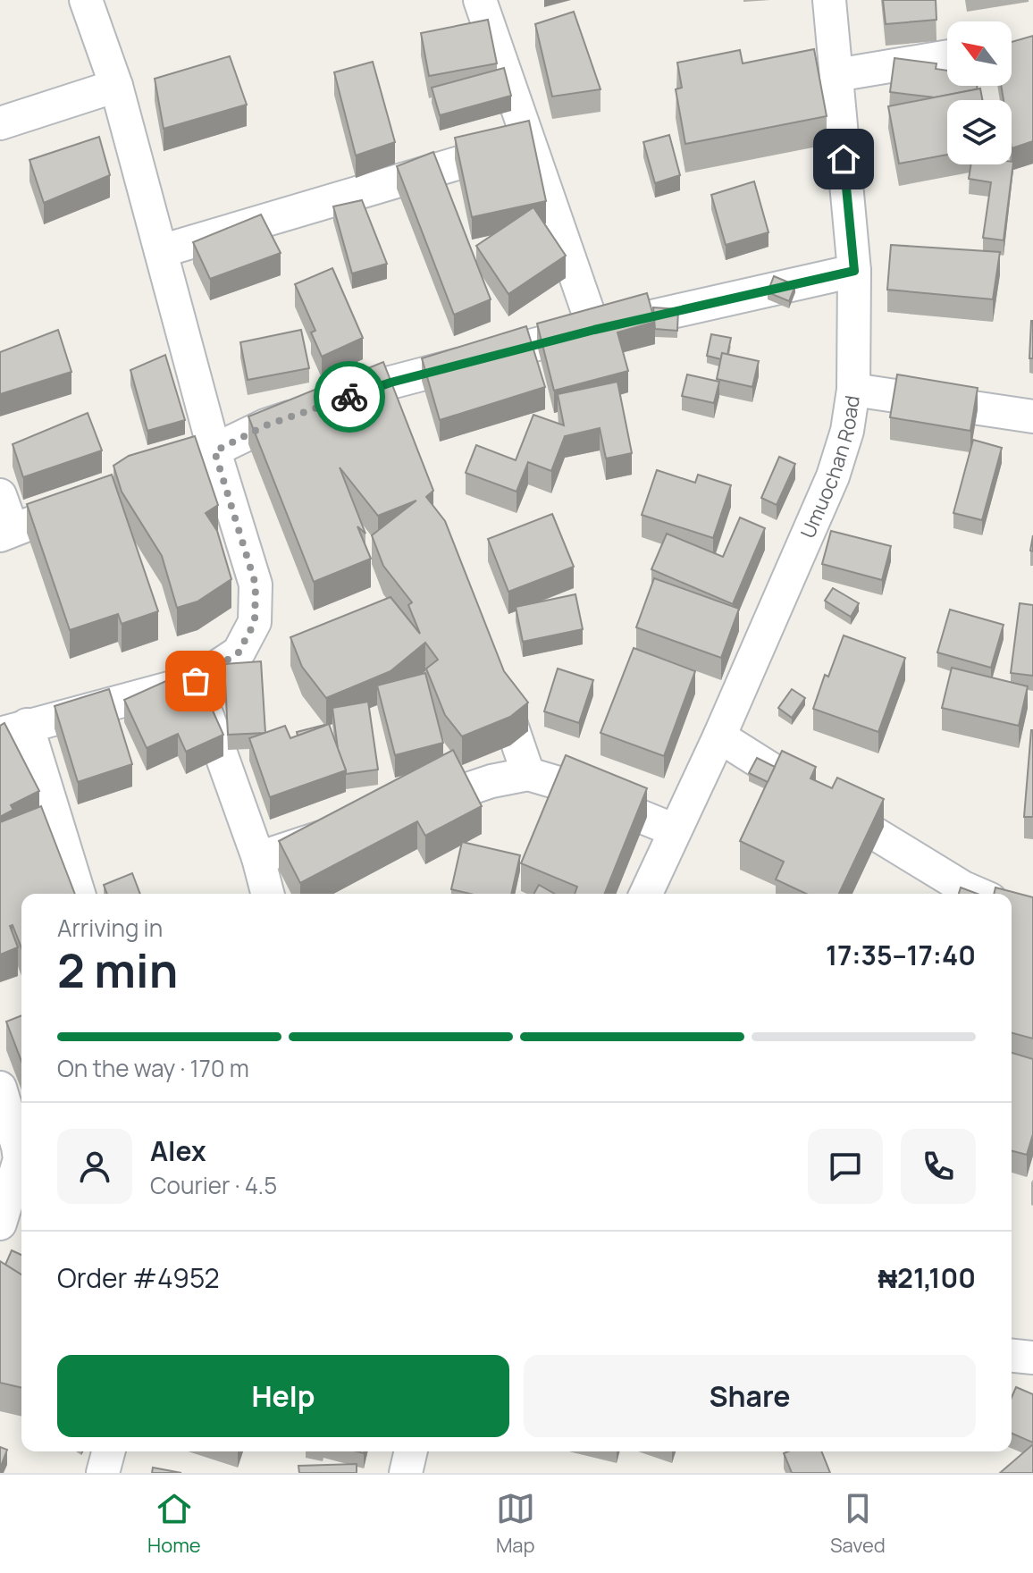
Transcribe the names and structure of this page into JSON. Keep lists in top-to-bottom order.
{
  "streets": {
    "street": ["Umuochan Road"]
  },
  "north": "top left",
  "page": {
    "heading": ["2 min", "Arriving in", "17:35–17:40"],
    "panel": [
      "Alex",
      "Courier · 4.5",
      "Order #4952",
      "₦21,100"
    ],
    "bar": "On the way · 170 m",
    "buttons": ["Help", "Share"],
    "tabs": ["Home", "Map", "Saved"]
  }
}
